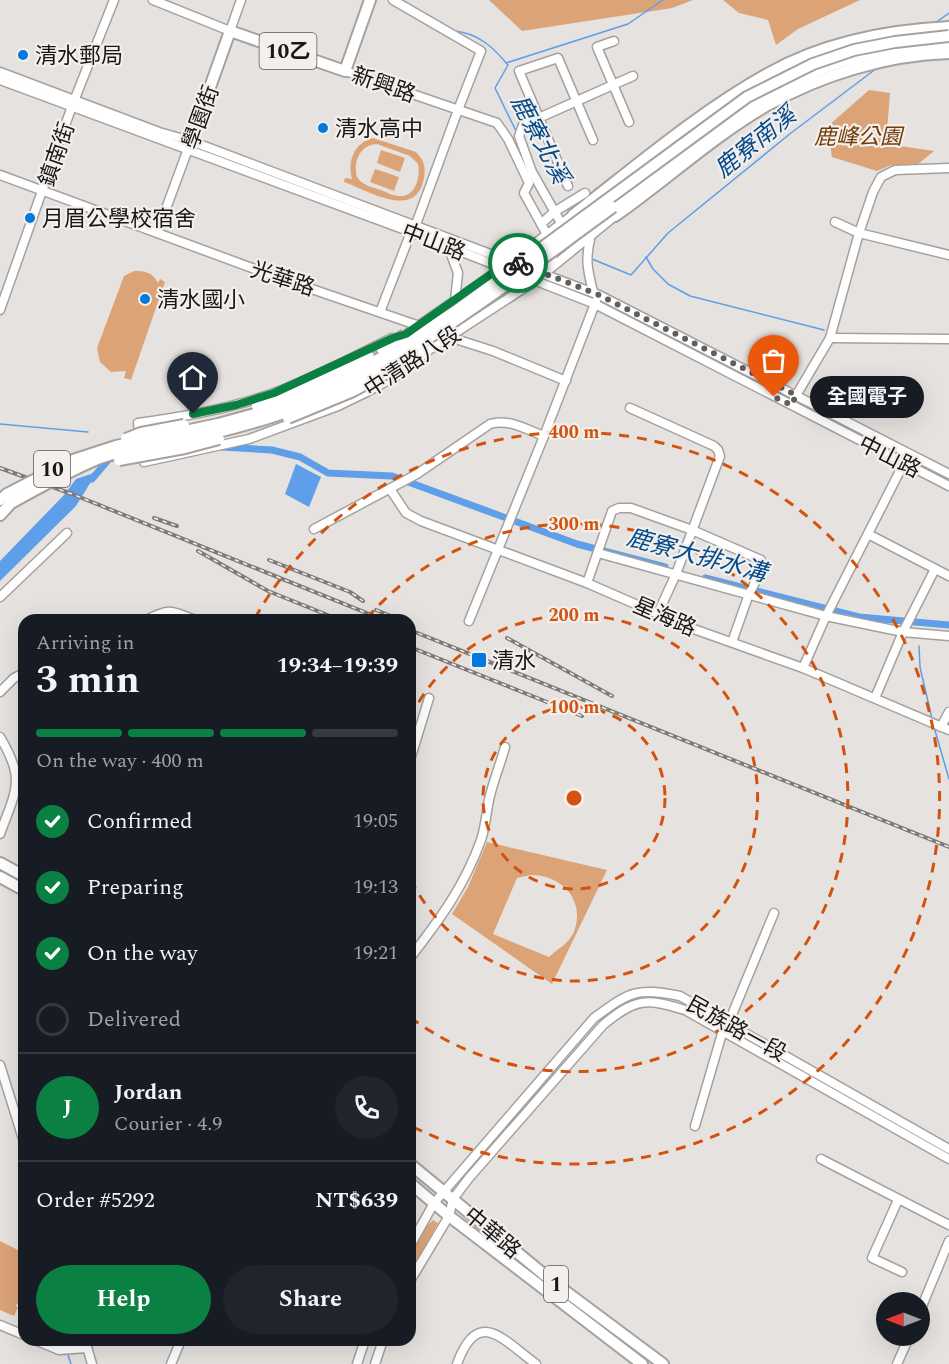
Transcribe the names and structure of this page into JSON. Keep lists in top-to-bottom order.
{
  "streets": {
    "main road": [
      "10乙",
      "新興路",
      "學園街",
      "10",
      "中華路",
      "1"
    ],
    "street": [
      "鎮南街",
      "中山路",
      "光華路",
      "中清路八段",
      "星海路",
      "民族路一段"
    ]
  },
  "crossings": [
    ["10乙", "新興路"],
    ["新興路", "學園街"],
    ["新興路", "中清路八段"],
    ["學園街", "中山路"],
    ["學園街", "光華路"],
    ["鎮南街", "中山路"],
    ["鎮南街", "光華路"],
    ["中山路", "中清路八段"],
    ["光華路", "中清路八段"],
    ["民族路一段", "中華路"]
  ],
  "water": ["鹿寮北溪", "鹿寮南溪", "鹿寮大排水溝"],
  "parks": ["鹿峰公園"],
  "places": {
    "other": [
      "清水郵局",
      "清水高中",
      "月眉公學校宿舍",
      "清水國小",
      "全國電子"
    ],
    "transit": ["清水"]
  },
  "north": "left",
  "page": {
    "bubble": "全國電子",
    "heading": ["3 min", "Arriving in", "19:34–19:39"],
    "panel": [
      "Jordan",
      "Courier · 4.9",
      "Order #5292",
      "NT$639"
    ],
    "bar": "On the way · 400 m",
    "list": [
      ["Confirmed", "19:05"],
      ["Preparing", "19:13"],
      ["On the way", "19:21"],
      "Delivered"
    ],
    "round": "J",
    "buttons": ["Help", "Share"]
  },
  "rings": [
    "400 m",
    "300 m",
    "200 m",
    "100 m"
  ]
}
